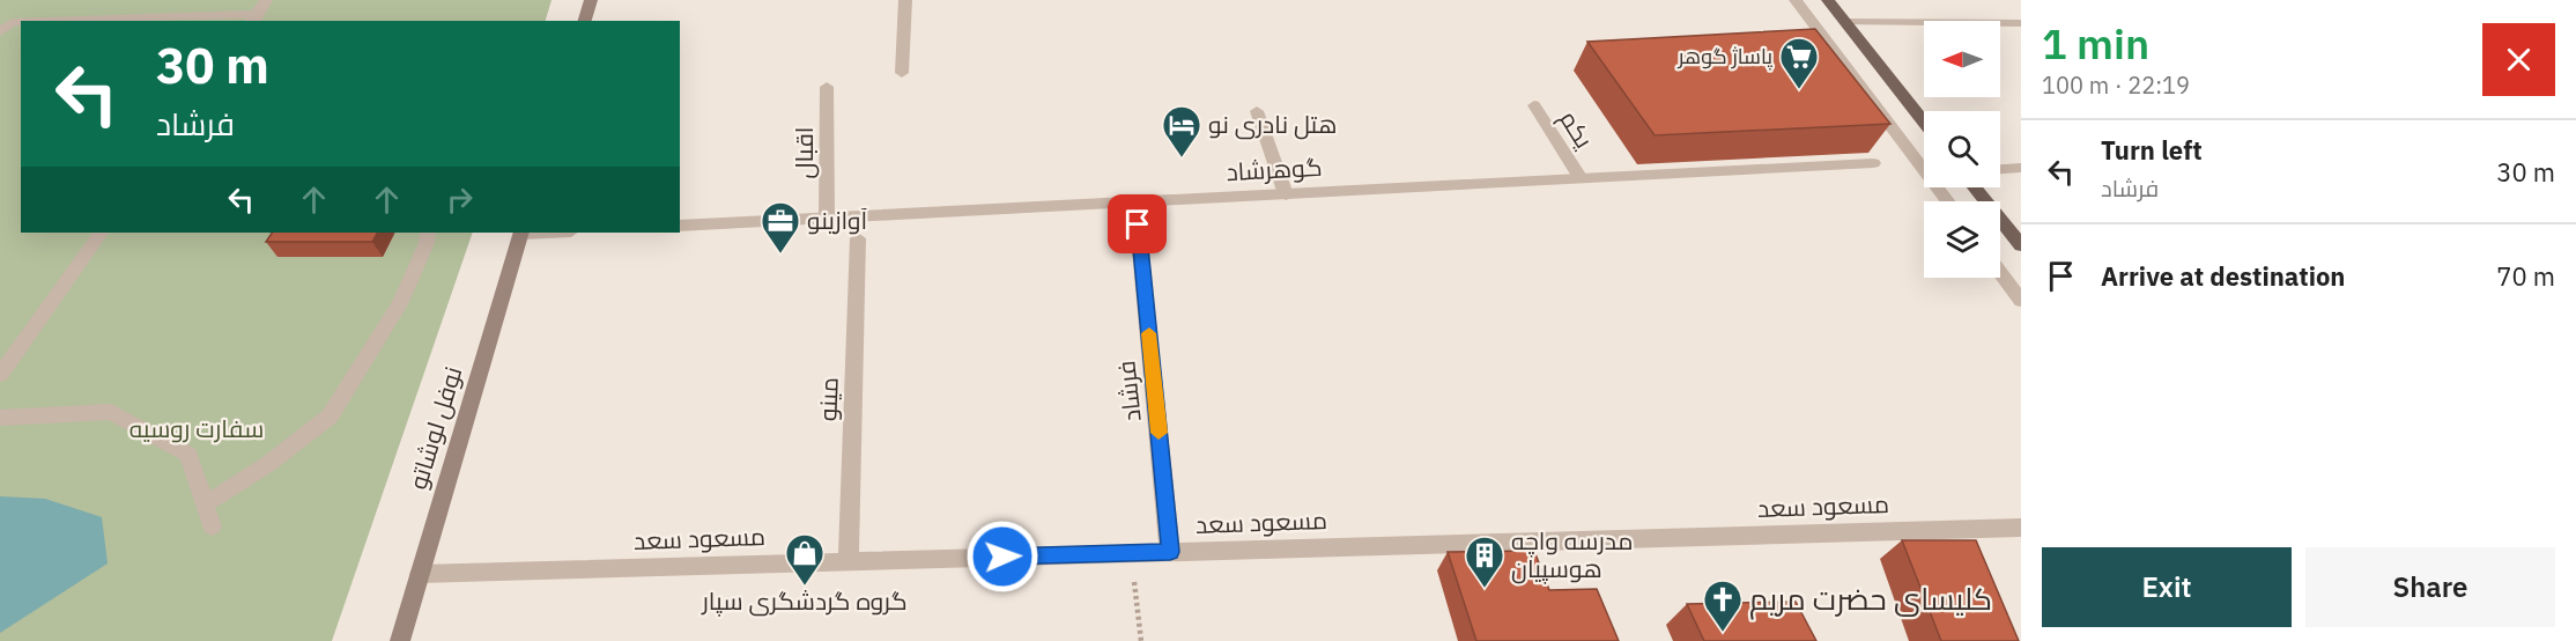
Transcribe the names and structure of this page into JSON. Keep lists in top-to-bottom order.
{
  "streets": {
    "main road": ["نوفل لوشاتو"],
    "street": [
      "یکم",
      "اقبال",
      "گوهرشاد",
      "فرشاد",
      "مینو",
      "مسعود سعد"
    ]
  },
  "crossings": [
    ["یکم", "گوهرشاد"],
    ["اقبال", "گوهرشاد"],
    ["فرشاد", "مسعود سعد"],
    ["مینو", "مسعود سعد"],
    ["نوفل لوشاتو", "مسعود سعد"]
  ],
  "parks": ["سفارت روسیه"],
  "places": {
    "supermarket": ["پاساژ گوهر"],
    "hotel": ["هتل نادری نو"],
    "office": ["آوازینو"],
    "shop": ["گروه گردشگری سپار"],
    "building": ["مدرسه واچه هوسپیان"],
    "church": ["کلیسای حضرت مریم"]
  },
  "north": "left",
  "page": {
    "heading": ["1 min", "100 m · 22:19"],
    "turn": ["30 m", "فرشاد"],
    "list": [
      {
        "name": "Turn left",
        "note": "فرشاد",
        "value": "30 m"
      },
      {
        "name": "Arrive at destination",
        "value": "70 m"
      }
    ],
    "buttons": ["Exit", "Share"]
  }
}
